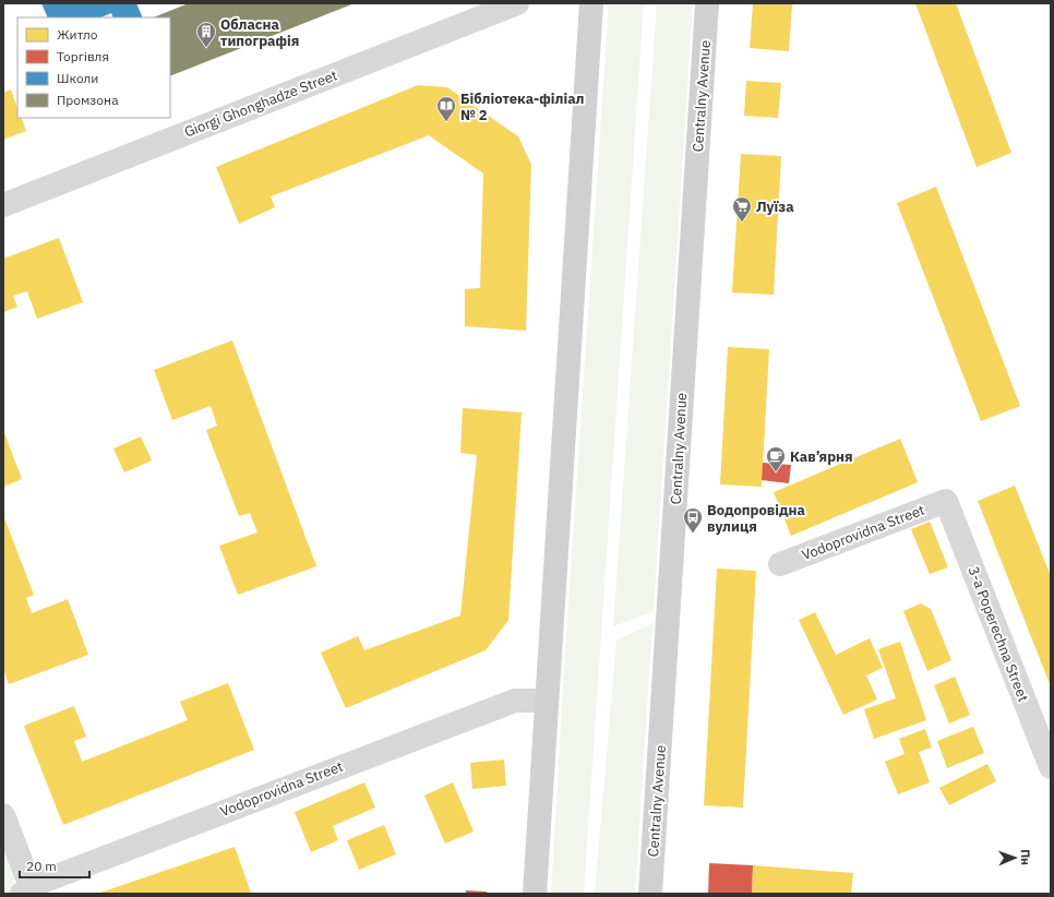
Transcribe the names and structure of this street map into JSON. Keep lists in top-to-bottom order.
{
  "streets": {
    "main road": ["Centralny Avenue"],
    "street": ["Giorgi Ghonghadze Street", "Vodoprovidna Street", "3-a Poperechna Street"]
  },
  "crossings": [
    ["Vodoprovidna Street", "3-a Poperechna Street"]
  ],
  "places": {
    "building": ["Обласна типографія"],
    "library": ["Бібліотека-філіал № 2"],
    "supermarket": ["Луїза"],
    "cafe": ["Кав’ярня"],
    "bus stop": ["Водопровідна вулиця"]
  },
  "legend": [
    "Житло",
    "Торгівля",
    "Школи",
    "Промзона"
  ],
  "scale_bar": "20 m",
  "north": "right"
}
